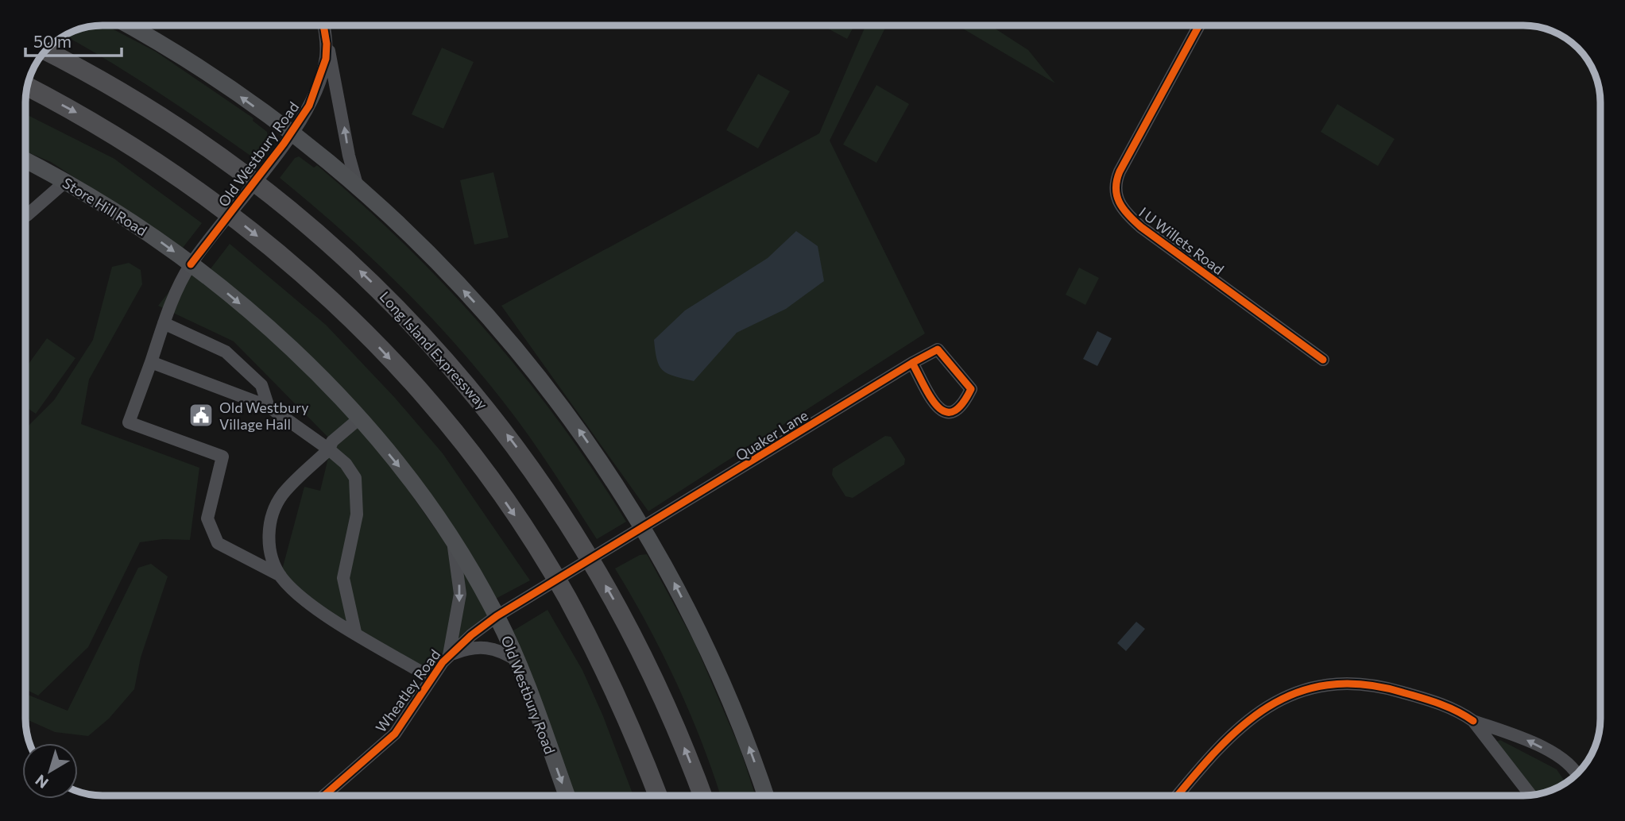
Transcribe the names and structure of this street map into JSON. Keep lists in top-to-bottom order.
{
  "streets": {
    "highway": ["Long Island Expressway"],
    "main road": ["Old Westbury Road", "Store Hill Road"],
    "street": ["I U Willets Road", "Quaker Lane", "Wheatley Road"]
  },
  "crossings": [
    ["Old Westbury Road", "Store Hill Road"],
    ["Old Westbury Road", "Quaker Lane"],
    ["Old Westbury Road", "Wheatley Road"],
    ["Quaker Lane", "Wheatley Road"]
  ],
  "one_way": ["Store Hill Road"],
  "places": {
    "public building": ["Old Westbury Village Hall"]
  },
  "scale_bar": "50 m",
  "north": "bottom left"
}
